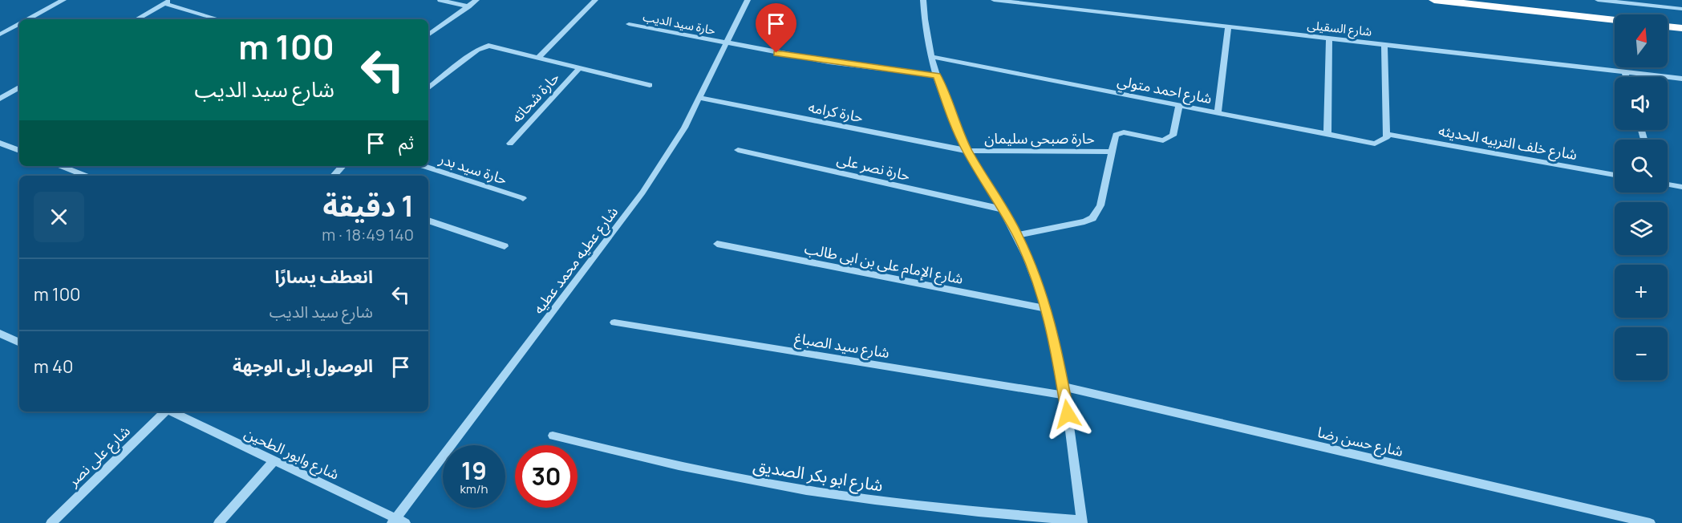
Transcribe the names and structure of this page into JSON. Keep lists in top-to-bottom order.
{
  "streets": {
    "street": [
      "حارة سيد الديب",
      "شارع السقيلى",
      "شارع احمد متولي",
      "حارة شحاته",
      "حارة كرامه",
      "حارة صبحى سليمان",
      "شارع خلف التربيه الحديثه",
      "حارة نصر على",
      "حارة سيد بدر",
      "شارع عطيه محمد عطيه",
      "شارع الإمام على بن ابى طالب",
      "شارع سيد الصباغ",
      "شارع حسن رضا",
      "شارع وابور الطحين",
      "شارع على نصر",
      "شارع ابو بكر الصديق"
    ]
  },
  "crossings": [
    ["حارة سيد الديب", "شارع عطيه محمد عطيه"],
    ["شارع احمد متولي", "شارع خلف التربيه الحديثه"],
    ["حارة كرامه", "حارة صبحى سليمان"],
    ["حارة كرامه", "شارع عطيه محمد عطيه"],
    ["شارع عطيه محمد عطيه", "شارع وابور الطحين"],
    ["شارع سيد الصباغ", "شارع حسن رضا"]
  ],
  "north": "top",
  "page": {
    "map_buttons": ["+", "−"],
    "turn": ["100 m", "شارع سيد الديب"],
    "then": "ثم",
    "heading": ["1 دقيقة", "140 m · 18:49"],
    "list": [
      {
        "name": "انعطف يسارًا",
        "note": "شارع سيد الديب",
        "value": "100 m"
      },
      {
        "name": "الوصول إلى الوجهة",
        "value": "40 m"
      }
    ],
    "speed": "19 km/h",
    "limit": "30"
  }
}
